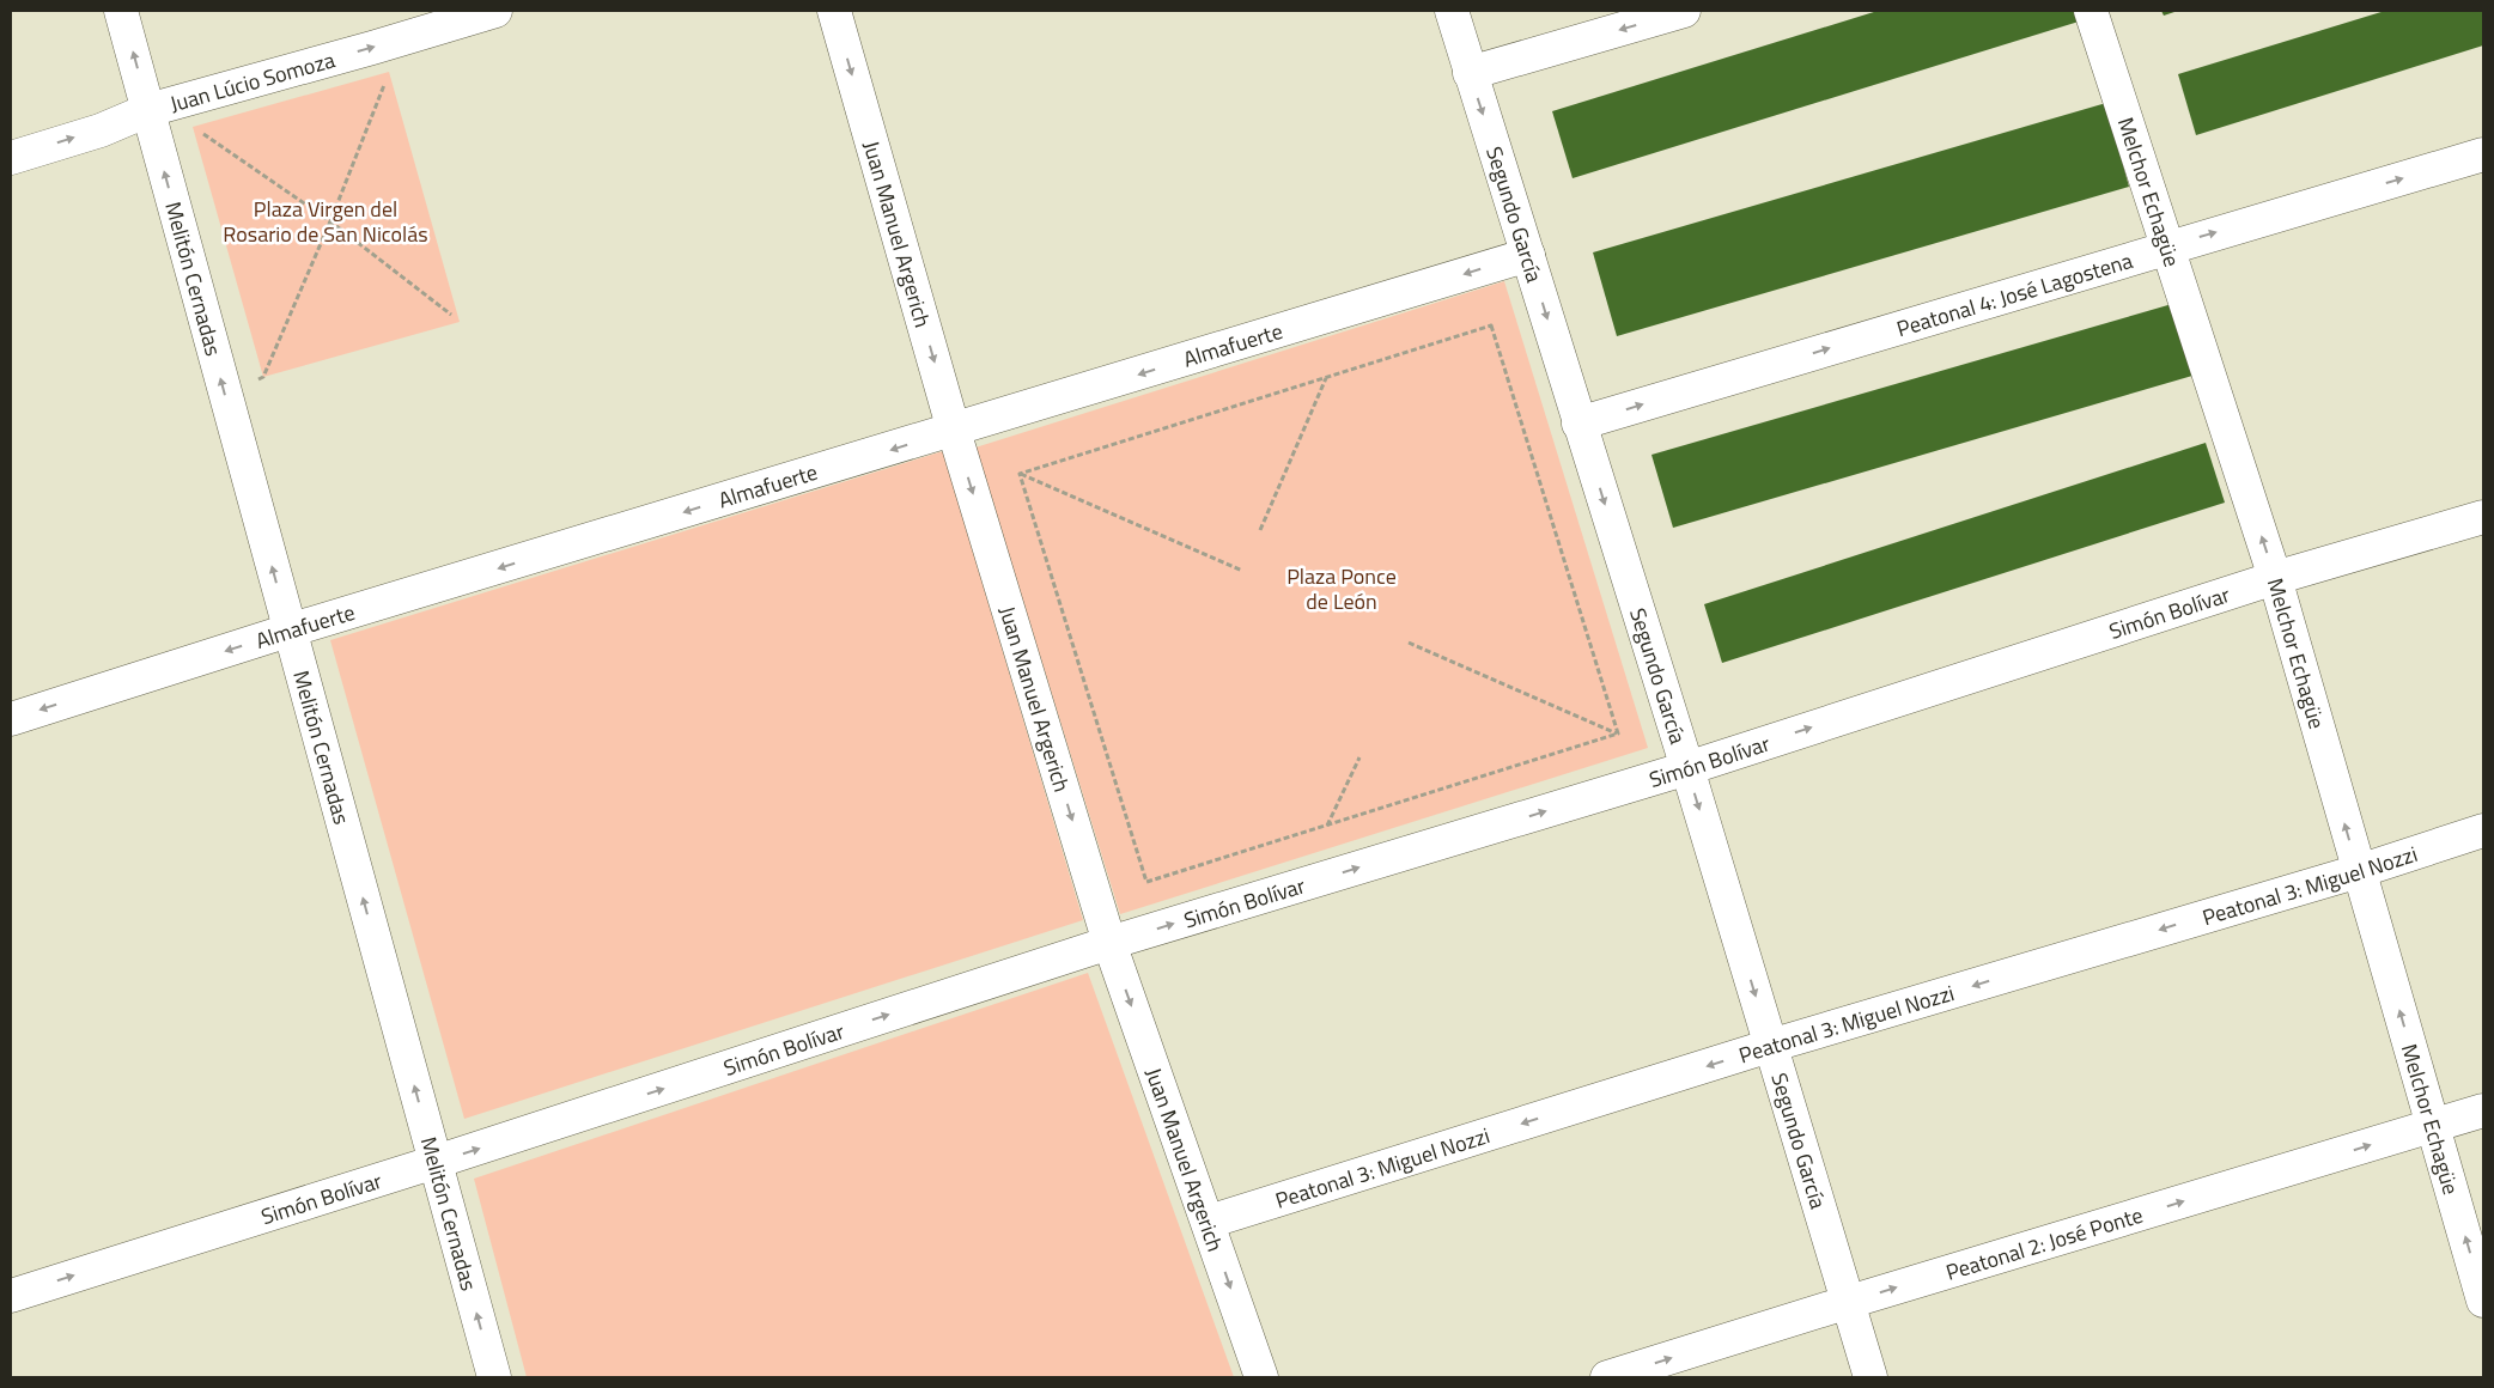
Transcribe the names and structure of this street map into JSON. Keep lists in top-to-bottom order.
{
  "streets": {
    "street": [
      "Juan Lúcio Somoza",
      "Melchor Echagüe",
      "Segundo García",
      "Juan Manuel Argerich",
      "Melitón Cernadas",
      "Peatonal 4: José Lagostena",
      "Almafuerte",
      "Simón Bolívar",
      "Peatonal 3: Miguel Nozzi",
      "Peatonal 2: José Ponte"
    ]
  },
  "crossings": [
    ["Juan Lúcio Somoza", "Melitón Cernadas"],
    ["Melchor Echagüe", "Peatonal 4: José Lagostena"],
    ["Melchor Echagüe", "Simón Bolívar"],
    ["Melchor Echagüe", "Peatonal 3: Miguel Nozzi"],
    ["Melchor Echagüe", "Peatonal 2: José Ponte"],
    ["Segundo García", "Peatonal 4: José Lagostena"],
    ["Segundo García", "Almafuerte"],
    ["Segundo García", "Simón Bolívar"],
    ["Segundo García", "Peatonal 3: Miguel Nozzi"],
    ["Segundo García", "Peatonal 2: José Ponte"],
    ["Juan Manuel Argerich", "Almafuerte"],
    ["Juan Manuel Argerich", "Simón Bolívar"],
    ["Juan Manuel Argerich", "Peatonal 3: Miguel Nozzi"],
    ["Melitón Cernadas", "Almafuerte"],
    ["Melitón Cernadas", "Simón Bolívar"]
  ],
  "one_way": [
    "Juan Lúcio Somoza",
    "Melchor Echagüe",
    "Segundo García",
    "Juan Manuel Argerich",
    "Melitón Cernadas",
    "Peatonal 4: José Lagostena",
    "Almafuerte",
    "Simón Bolívar",
    "Peatonal 3: Miguel Nozzi",
    "Peatonal 2: José Ponte"
  ],
  "parks": ["Plaza Virgen del Rosario de San Nicolás", "Plaza Ponce de León"]
}
